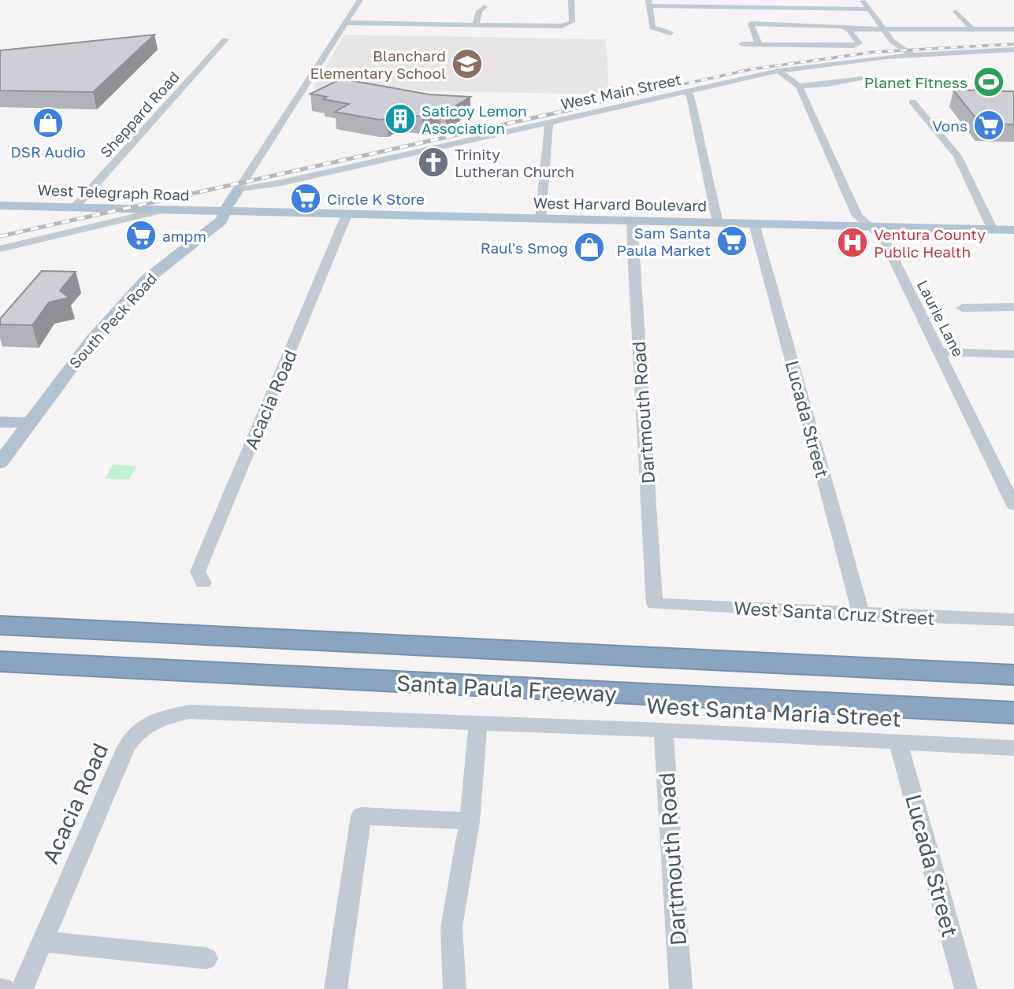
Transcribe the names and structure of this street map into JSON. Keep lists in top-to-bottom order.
{
  "streets": {
    "highway": ["Santa Paula Freeway"],
    "main road": ["West Telegraph Road", "West Harvard Boulevard", "South Peck Road"],
    "street": [
      "West Main Street",
      "Sheppard Road",
      "Laurie Lane",
      "Acacia Road",
      "Dartmouth Road",
      "Lucada Street",
      "West Santa Cruz Street",
      "West Santa Maria Street"
    ]
  },
  "crossings": [
    ["West Main Street", "Laurie Lane"],
    ["West Main Street", "South Peck Road"],
    ["Sheppard Road", "West Telegraph Road"],
    ["West Telegraph Road", "West Harvard Boulevard"],
    ["West Telegraph Road", "South Peck Road"],
    ["West Harvard Boulevard", "Laurie Lane"],
    ["West Harvard Boulevard", "South Peck Road"],
    ["West Harvard Boulevard", "Acacia Road"],
    ["West Harvard Boulevard", "Dartmouth Road"],
    ["West Harvard Boulevard", "Lucada Street"],
    ["Acacia Road", "West Santa Maria Street"],
    ["Dartmouth Road", "West Santa Cruz Street"],
    ["Dartmouth Road", "West Santa Maria Street"],
    ["Lucada Street", "West Santa Cruz Street"],
    ["Lucada Street", "West Santa Maria Street"]
  ],
  "places": {
    "school or university": ["Blanchard Elementary School"],
    "sports": ["Planet Fitness"],
    "building": ["Saticoy Lemon Association"],
    "shop": ["DSR Audio", "Raul's Smog"],
    "supermarket": [
      "Vons",
      "Circle K Store",
      "ampm",
      "Sam Santa Paula Market"
    ],
    "church": ["Trinity Lutheran Church"],
    "hospital": ["Ventura County Public Health"]
  }
}
